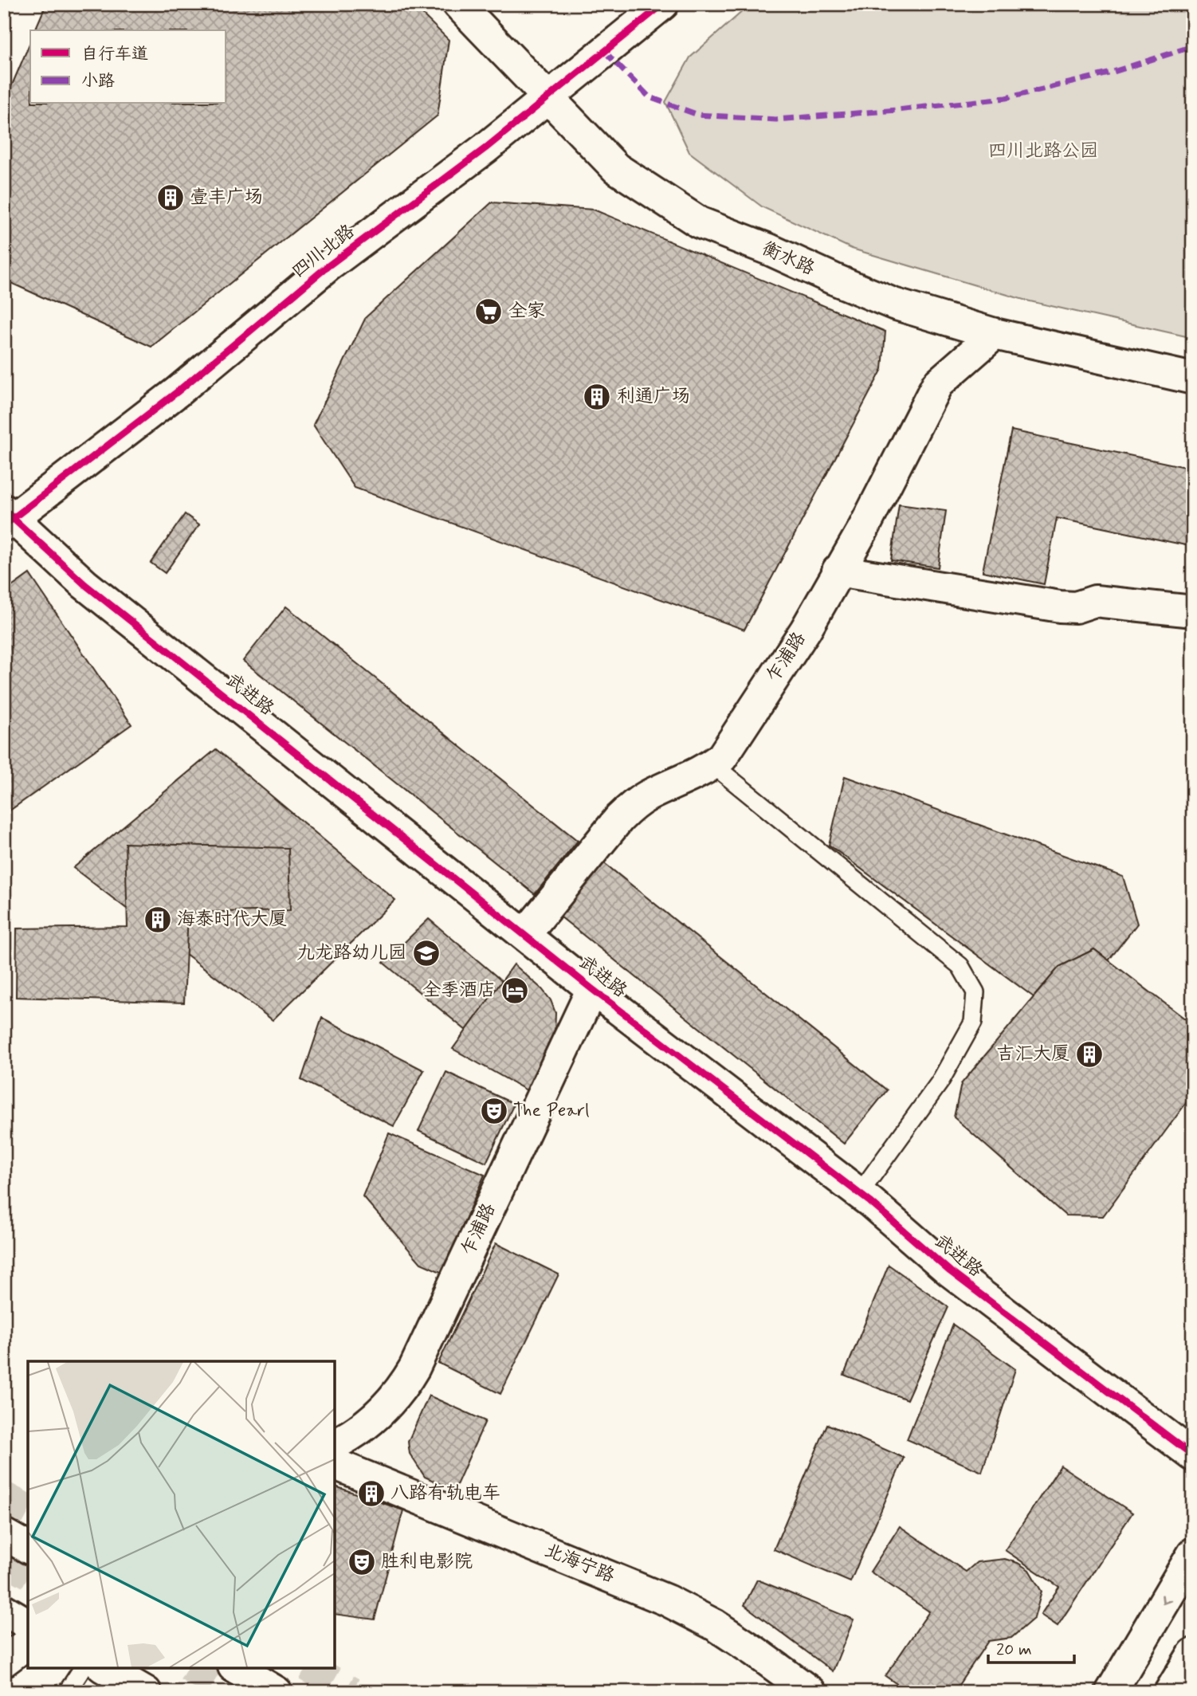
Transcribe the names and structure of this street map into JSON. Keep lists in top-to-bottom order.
{
  "streets": {
    "street": [
      "四川北路",
      "衡水路",
      "乍浦路",
      "武进路",
      "北海宁路"
    ]
  },
  "crossings": [
    ["四川北路", "衡水路"],
    ["四川北路", "武进路"],
    ["衡水路", "乍浦路"],
    ["乍浦路", "武进路"]
  ],
  "parks": ["四川北路公园"],
  "places": {
    "building": [
      "壹丰广场",
      "利通广场",
      "海泰时代大厦",
      "吉汇大厦",
      "八路有轨电车"
    ],
    "supermarket": ["全家"],
    "school or university": ["九龙路幼儿园"],
    "hotel": ["全季酒店"],
    "theatre": ["The Pearl", "胜利电影院"]
  },
  "legend": ["自行车道", "小路"],
  "scale_bar": "20 m"
}
